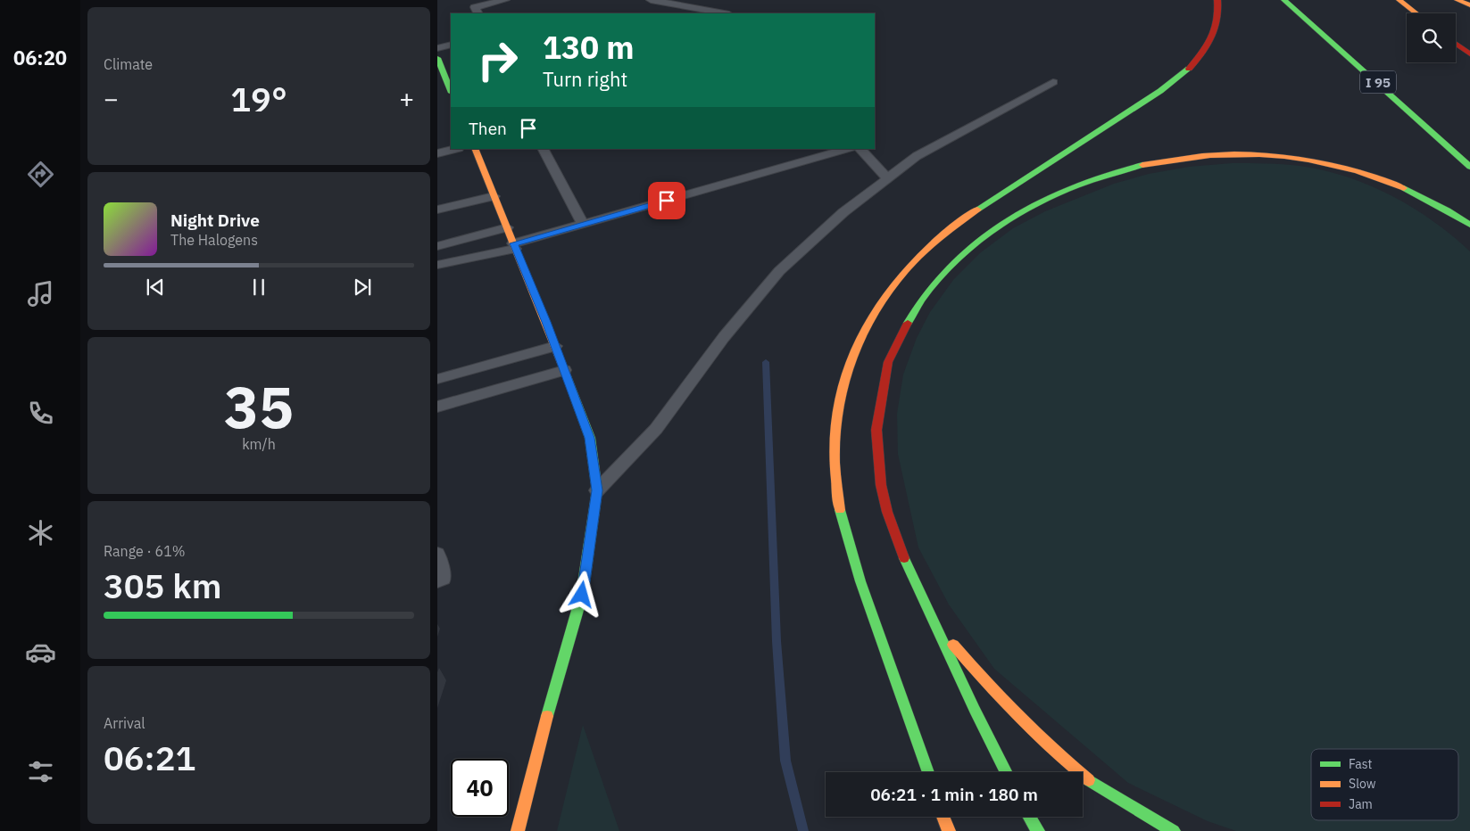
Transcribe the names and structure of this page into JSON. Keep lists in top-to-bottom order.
{
  "streets": {
    "main road": ["I 95"]
  },
  "legend": ["Fast", "Slow", "Jam"],
  "page": {
    "tabs": "06:20",
    "tile": [
      "Climate",
      ["35", "km/h"],
      ["Range · 61%", "305 km"],
      ["Arrival", "06:21"]
    ],
    "turn": ["130 m", "Turn right"],
    "heat": ["−", "19°", "+"],
    "then": "Then",
    "song": ["Night Drive", "The Halogens"],
    "limit": "40",
    "trip": "06:21 · 1 min · 180 m"
  }
}
